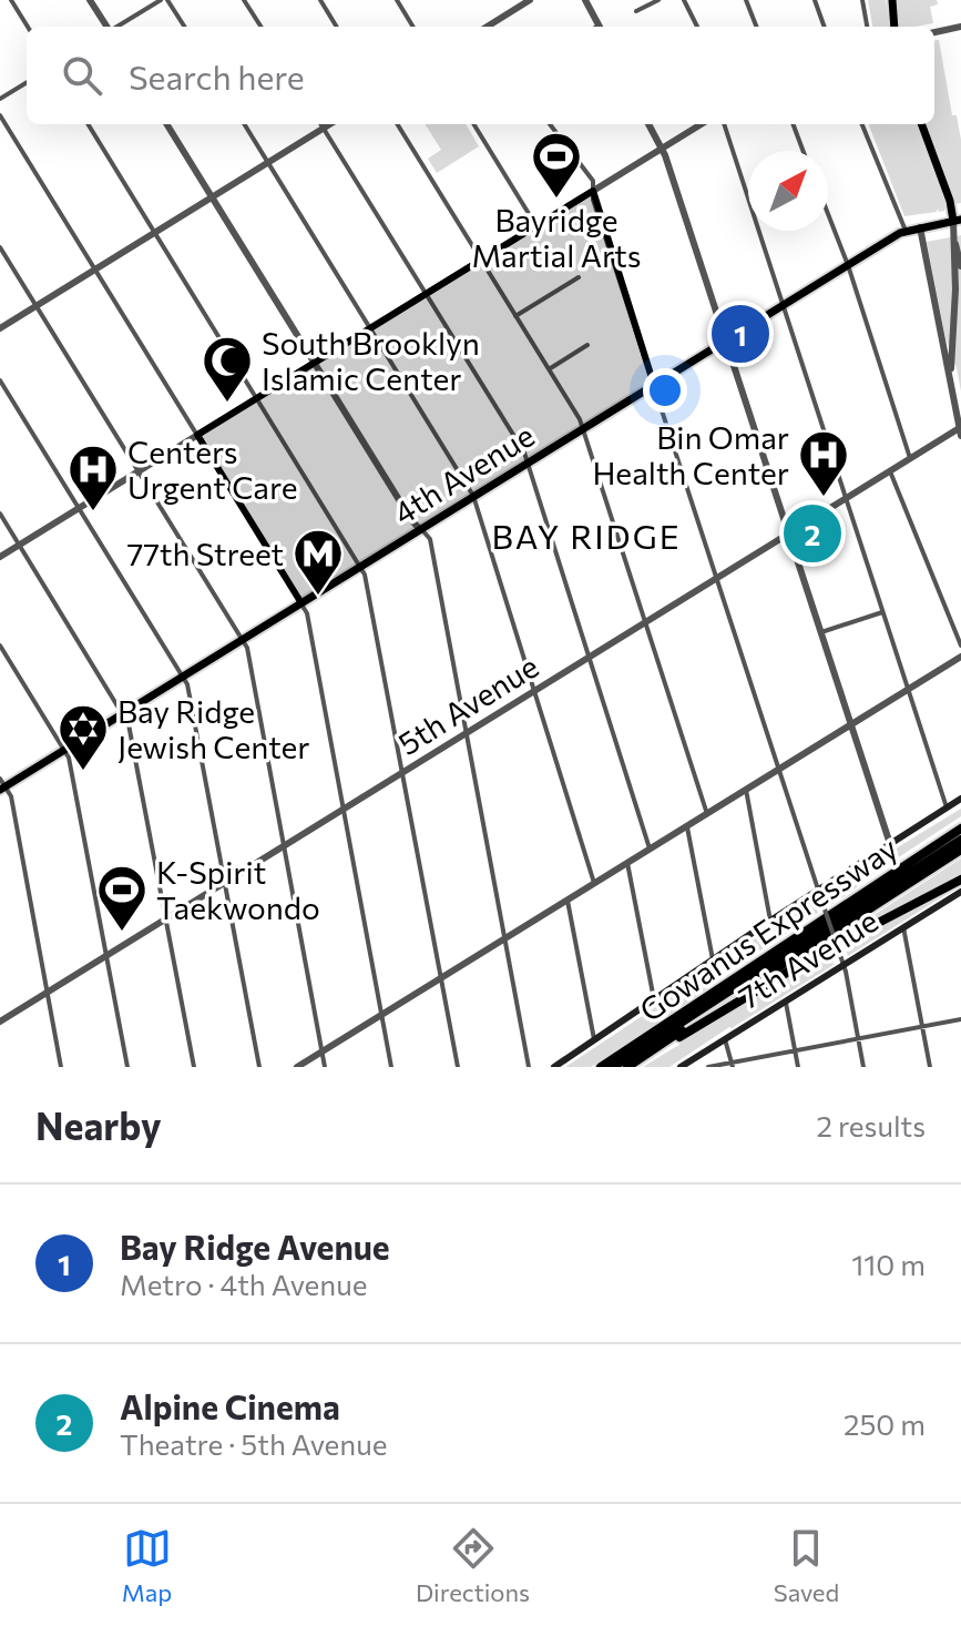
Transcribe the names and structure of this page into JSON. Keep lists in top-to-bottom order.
{
  "streets": {
    "highway": ["Gowanus Expressway"],
    "main road": ["4th Avenue", "7th Avenue"],
    "street": ["5th Avenue"]
  },
  "districts": ["BAY RIDGE"],
  "places": {
    "sports": ["Bayridge Martial Arts", "K-Spirit Taekwondo"],
    "mosque": ["South Brooklyn Islamic Center"],
    "hospital": ["Bin Omar Health Center", "Centers Urgent Care"],
    "metro station": ["77th Street"],
    "synagogue": ["Bay Ridge Jewish Center"]
  },
  "north": "top right",
  "page": {
    "search": "Search here",
    "pins": ["1", "2"],
    "heading": ["Nearby", "2 results"],
    "list": [
      {
        "mark": "1",
        "name": "Bay Ridge Avenue",
        "note": "Metro · 4th Avenue",
        "value": "110 m"
      },
      {
        "mark": "2",
        "name": "Alpine Cinema",
        "note": "Theatre · 5th Avenue",
        "value": "250 m"
      }
    ],
    "nav": ["Map", "Directions", "Saved"]
  }
}
